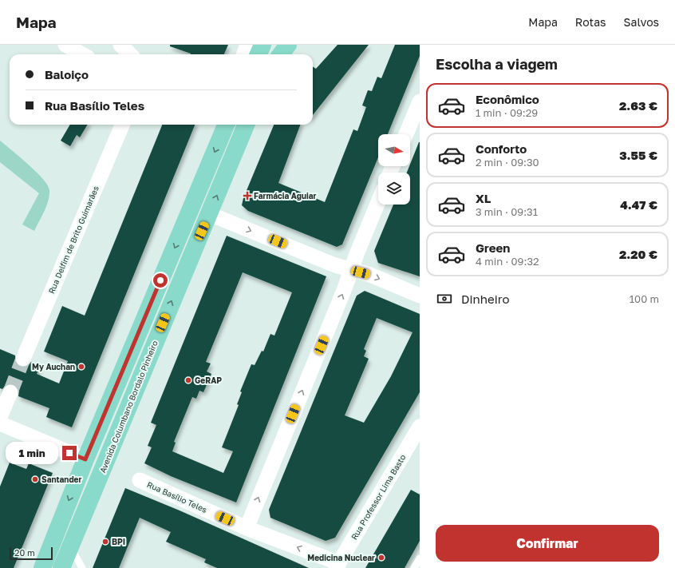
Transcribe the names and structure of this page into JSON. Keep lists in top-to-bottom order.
{
  "streets": {
    "main road": ["Avenida Columbano Bordalo Pinheiro"],
    "street": ["Rua Delfim de Brito Guimarães", "Rua Basílio Teles", "Rua Professor Lima Basto"]
  },
  "crossings": [
    ["Rua Basílio Teles", "Rua Professor Lima Basto"]
  ],
  "one_way": ["Rua Basílio Teles"],
  "places": {
    "health": ["Farmácia Aguiar"],
    "other": [
      "My Auchan",
      "GeRAP",
      "Santander",
      "BPI",
      "Medicina Nuclear"
    ]
  },
  "scale_bar": "20 m",
  "north": "right",
  "page": {
    "header": "Mapa",
    "nav": ["Mapa", "Rotas", "Salvos"],
    "heading": "Escolha a viagem",
    "banner": ["Baloiço", "Rua Basílio Teles"],
    "list": [
      {
        "name": "Econômico",
        "note": "1 min · 09:29",
        "value": "2.63 €"
      },
      {
        "name": "Conforto",
        "note": "2 min · 09:30",
        "value": "3.55 €"
      },
      {
        "name": "XL",
        "note": "3 min · 09:31",
        "value": "4.47 €"
      },
      {
        "name": "Green",
        "note": "4 min · 09:32",
        "value": "2.20 €"
      }
    ],
    "pay": ["Dinheiro", "100 m"],
    "bubble": "1 min",
    "buttons": "Confirmar",
    "scale": "20 m"
  }
}
